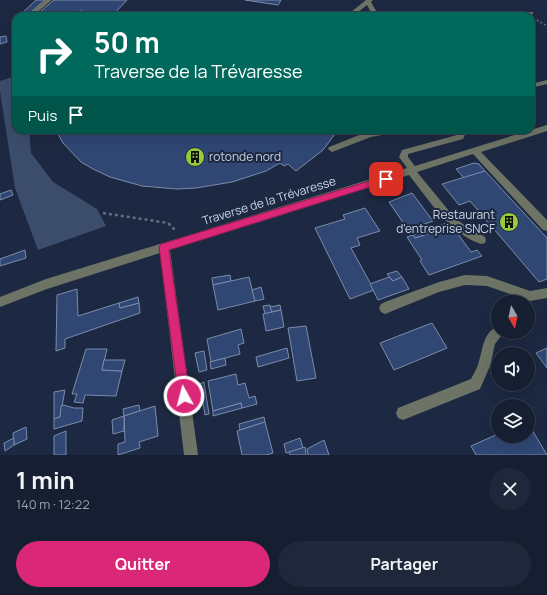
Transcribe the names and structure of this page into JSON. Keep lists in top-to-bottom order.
{
  "streets": {
    "street": ["Traverse de la Trévaresse"]
  },
  "places": {
    "building": ["rotonde nord", "Restaurant d'entreprise SNCF"]
  },
  "north": "bottom",
  "page": {
    "turn": ["50 m", "Traverse de la Trévaresse"],
    "then": "Puis",
    "heading": ["1 min", "140 m · 12:22"],
    "buttons": ["Quitter", "Partager"]
  }
}
